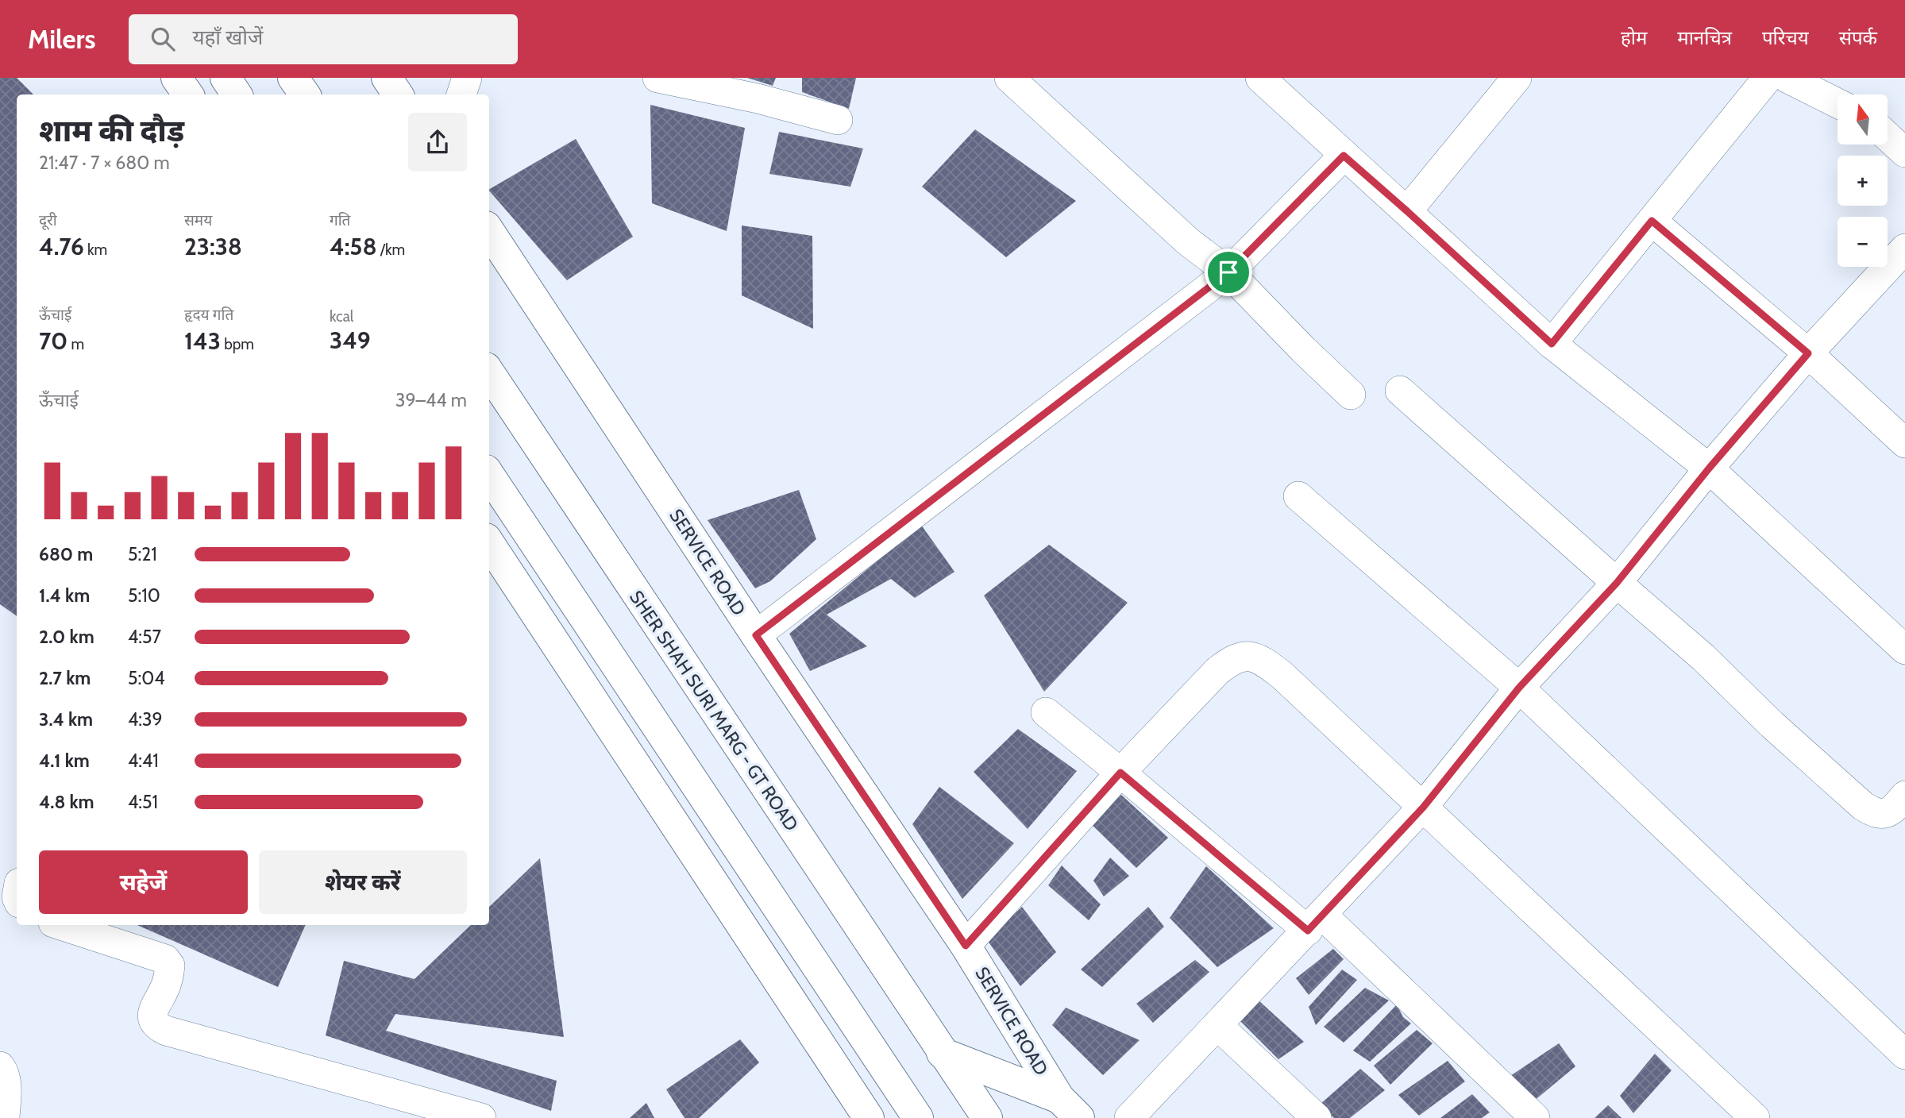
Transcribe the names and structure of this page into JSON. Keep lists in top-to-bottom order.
{
  "streets": {
    "main road": ["SERVICE ROAD", "SHER SHAH SURI MARG - GT ROAD"]
  },
  "north": "top",
  "page": {
    "header": "Milers",
    "search": "यहाँ खोजें",
    "nav": [
      "होम",
      "मानचित्र",
      "परिचय",
      "संपर्क"
    ],
    "map_buttons": ["+", "−"],
    "heading": ["शाम की दौड़", "21:47 · 7 × 680 m"],
    "stats": [
      ["दूरी", "4.76 km"],
      ["समय", "23:38"],
      ["गति", "4:58 /km"],
      ["ऊँचाई", "70 m"],
      ["हृदय गति", "143 bpm"],
      ["kcal", "349"]
    ],
    "chart": ["ऊँचाई", "39–44 m"],
    "list": [
      {
        "name": "680 m",
        "note": "5:21"
      },
      {
        "name": "1.4 km",
        "note": "5:10"
      },
      {
        "name": "2.0 km",
        "note": "4:57"
      },
      {
        "name": "2.7 km",
        "note": "5:04"
      },
      {
        "name": "3.4 km",
        "note": "4:39"
      },
      {
        "name": "4.1 km",
        "note": "4:41"
      },
      {
        "name": "4.8 km",
        "note": "4:51"
      }
    ],
    "buttons": ["सहेजें", "शेयर करें"]
  }
}
